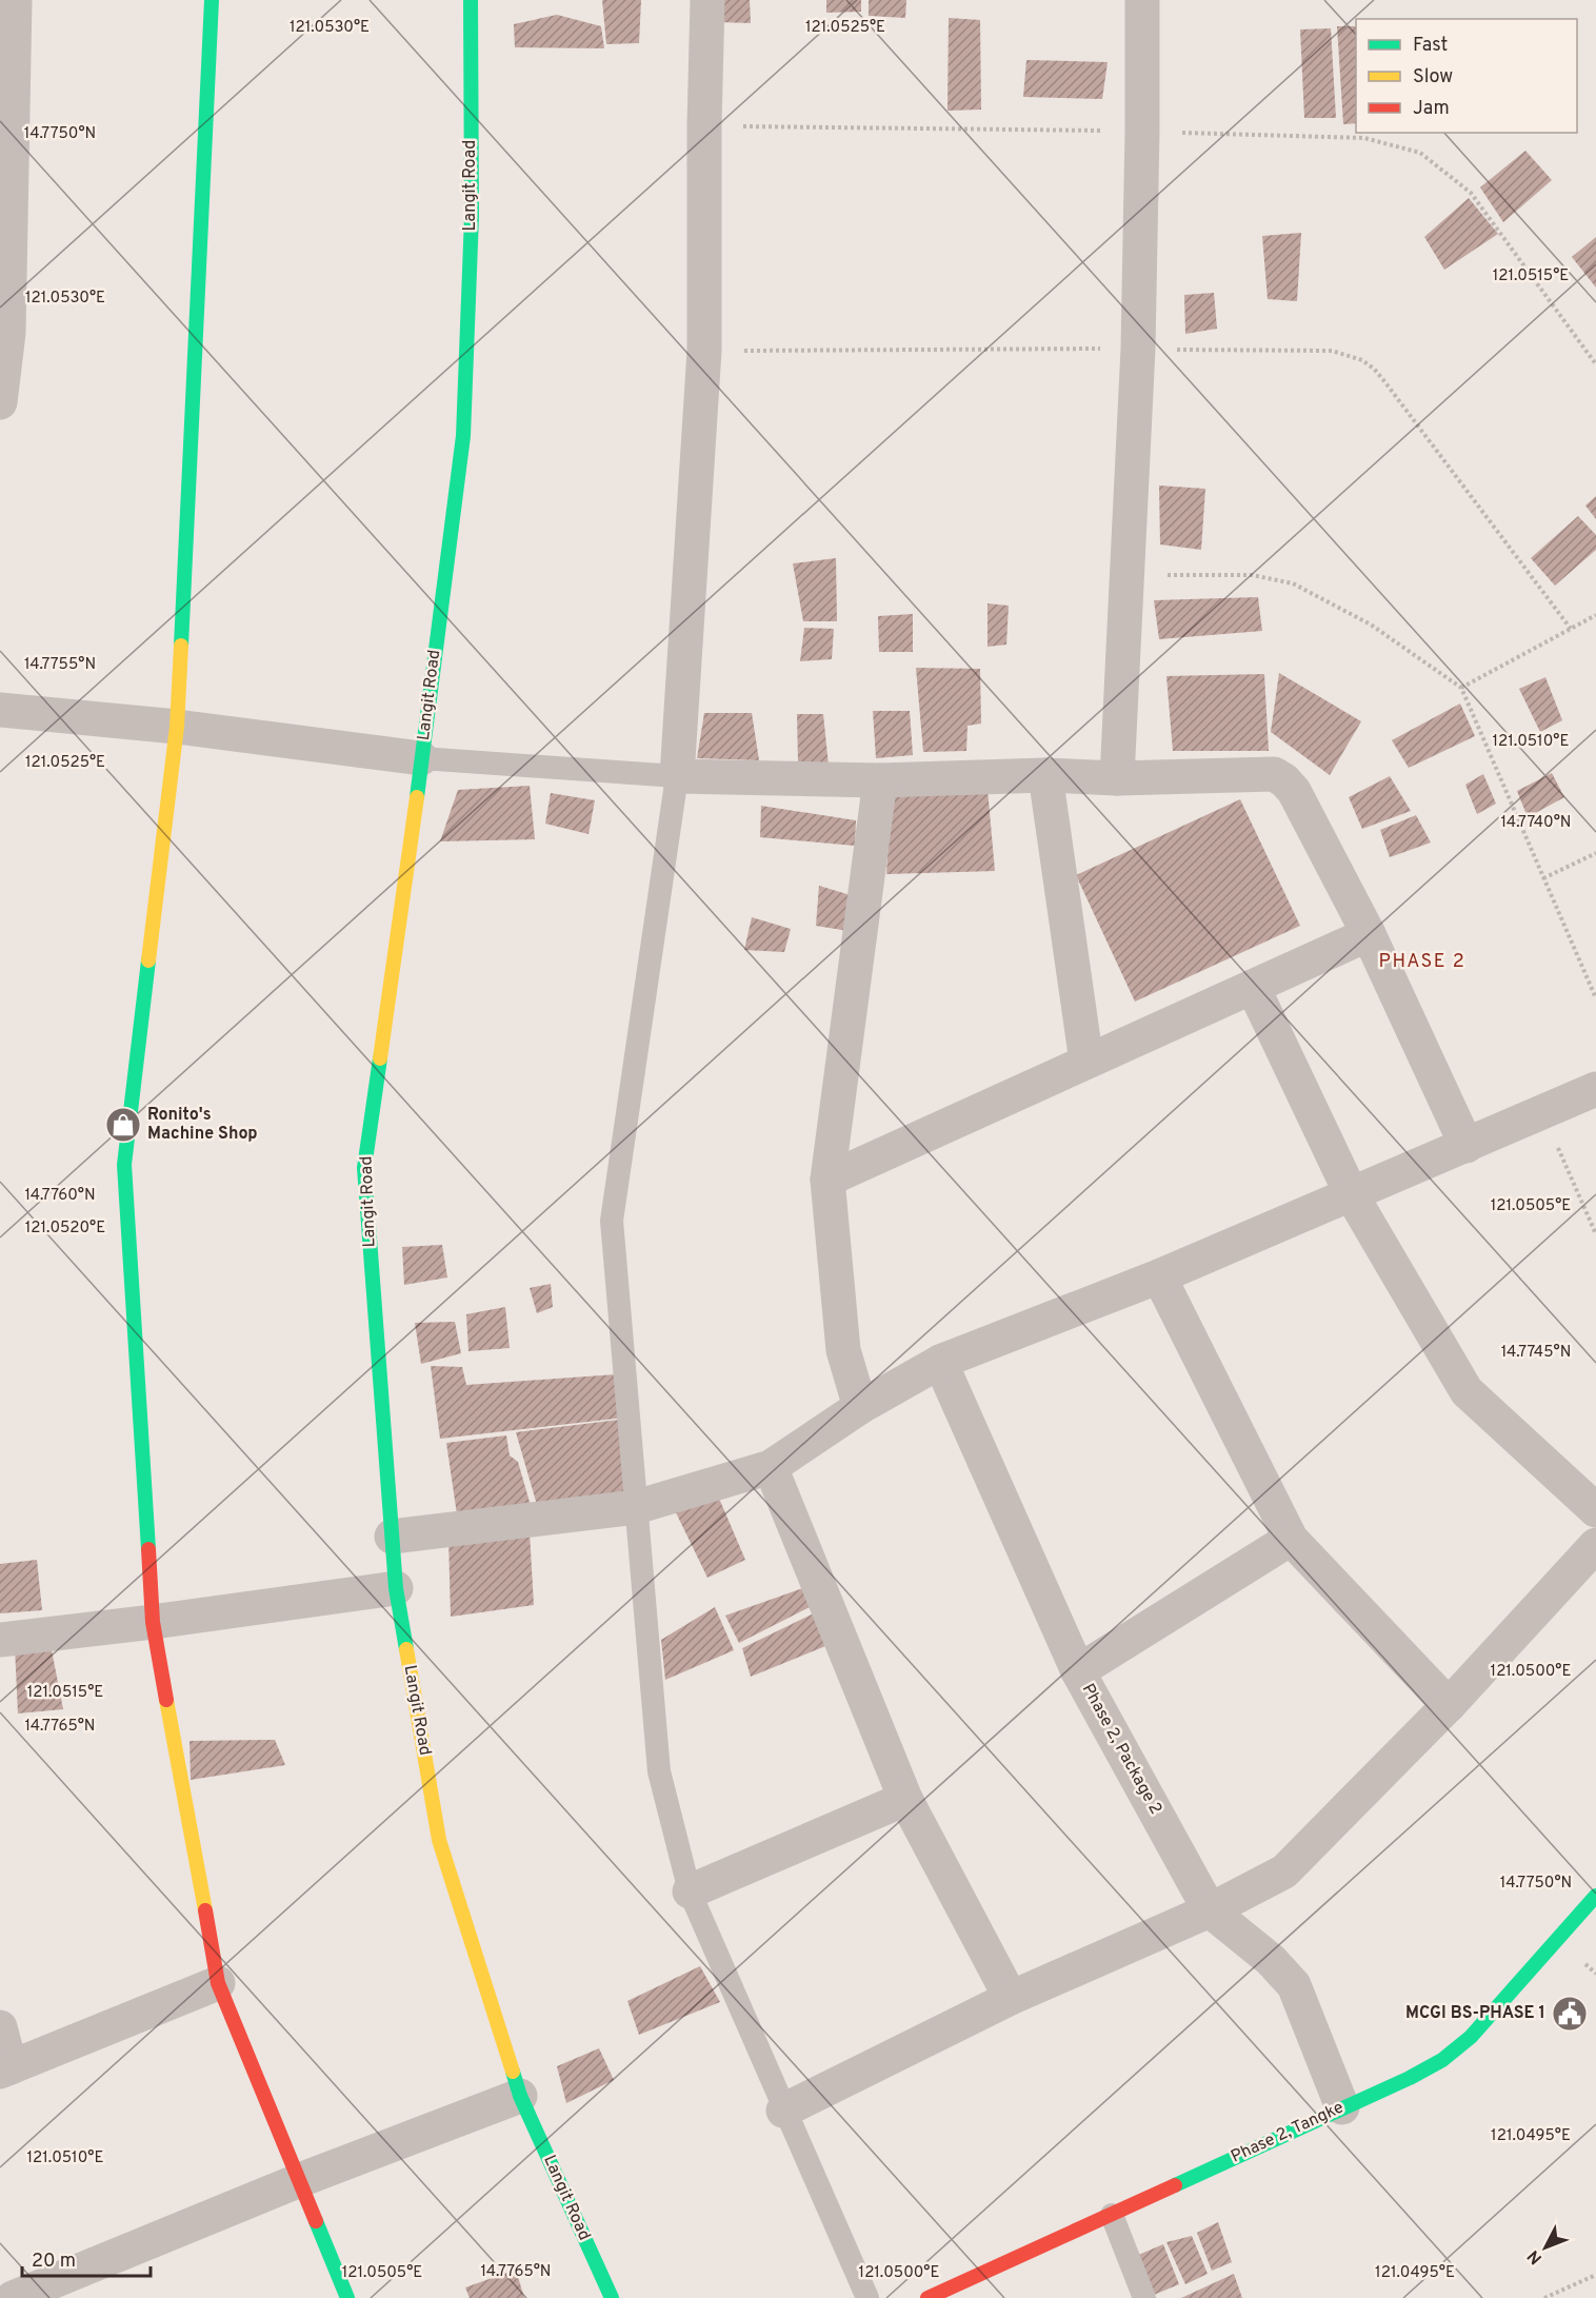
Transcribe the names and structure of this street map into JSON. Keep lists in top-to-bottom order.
{
  "streets": {
    "street": ["Langit Road", "Phase 2, Package 2", "Phase 2, Tangke"]
  },
  "crossings": [
    ["Phase 2, Package 2", "Phase 2, Tangke"]
  ],
  "districts": ["PHASE 2"],
  "places": {
    "shop": ["Ronito's Machine Shop"],
    "public building": ["MCGI BS-PHASE 1"]
  },
  "legend": ["Fast", "Slow", "Jam"],
  "scale_bar": "20 m",
  "north": "bottom left",
  "coordinates": [
    "121.0530°E",
    "121.0525°E",
    "14.7750°N",
    "121.0515°E",
    "14.7755°N",
    "121.0510°E",
    "14.7740°N",
    "14.7760°N",
    "121.0505°E",
    "121.0520°E",
    "14.7745°N",
    "121.0500°E",
    "14.7765°N",
    "121.0495°E"
  ]
}
